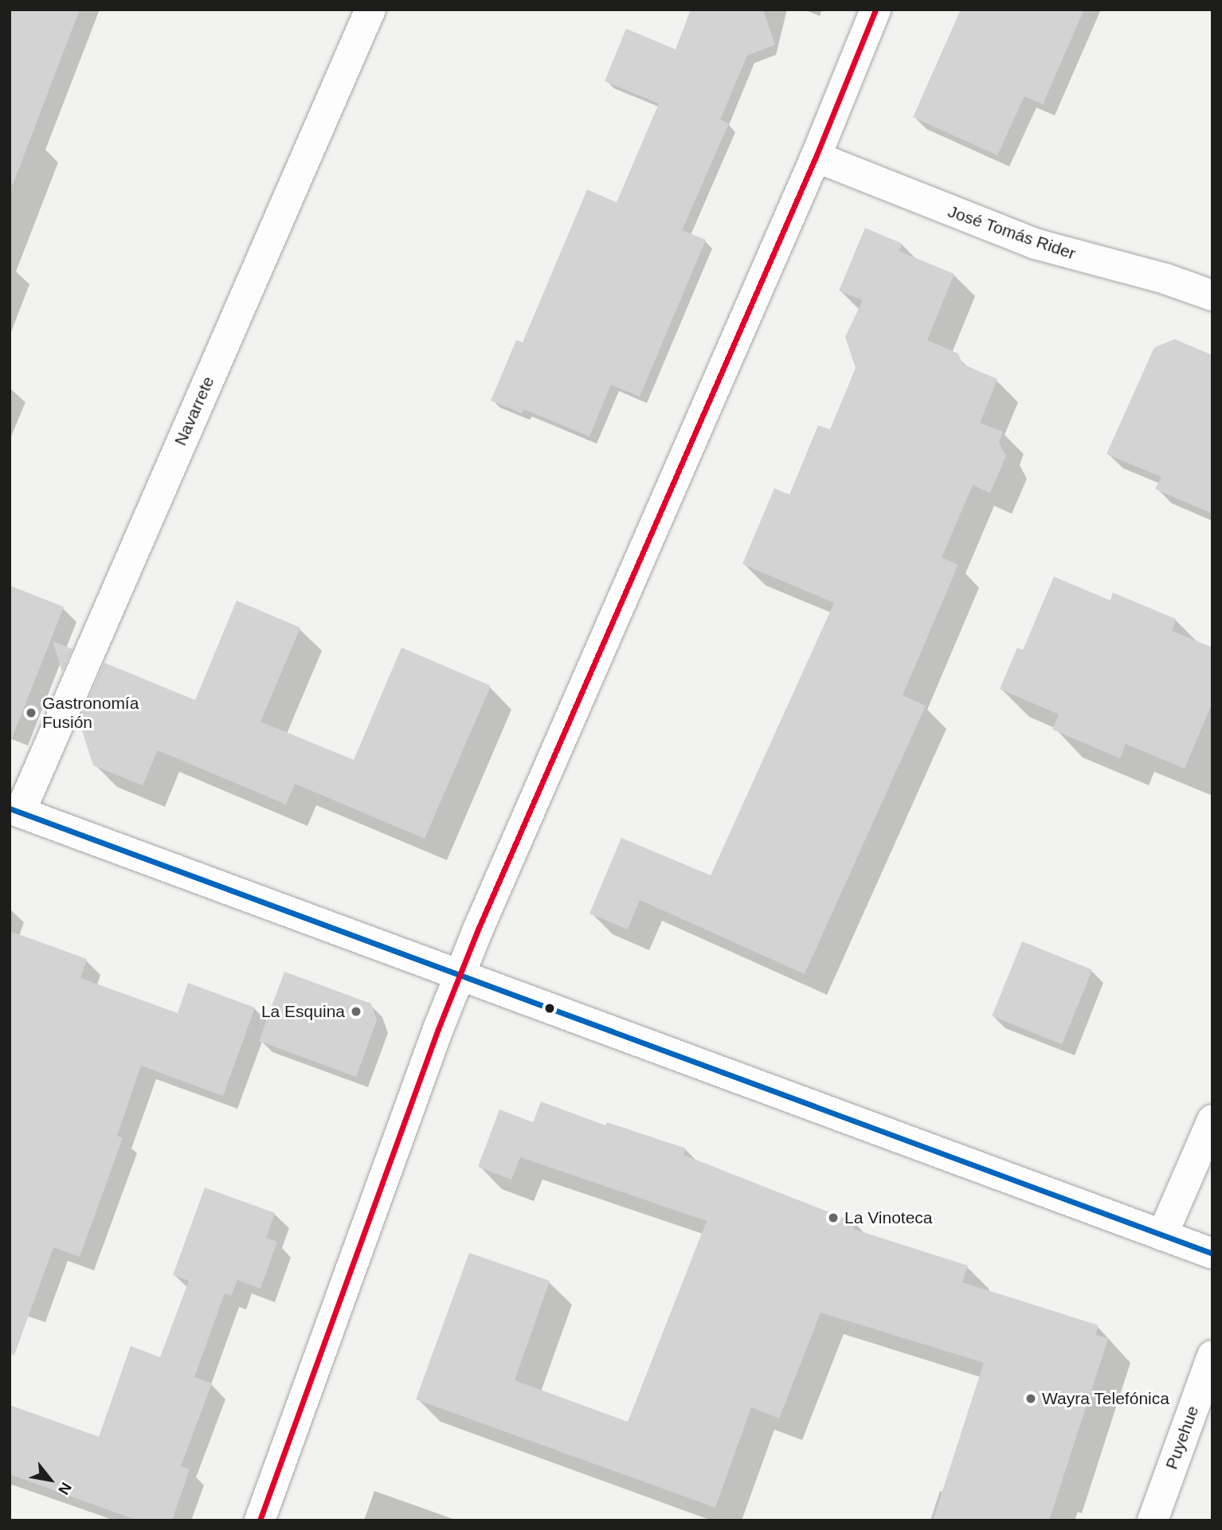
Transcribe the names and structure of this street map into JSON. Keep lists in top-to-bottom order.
{
  "streets": {
    "street": ["José Tomás Rider", "Navarrete", "Puyehue"]
  },
  "places": [
    "Gastronomía Fusión",
    "La Esquina",
    "La Vinoteca",
    "Wayra Telefónica"
  ],
  "north": "bottom right"
}
